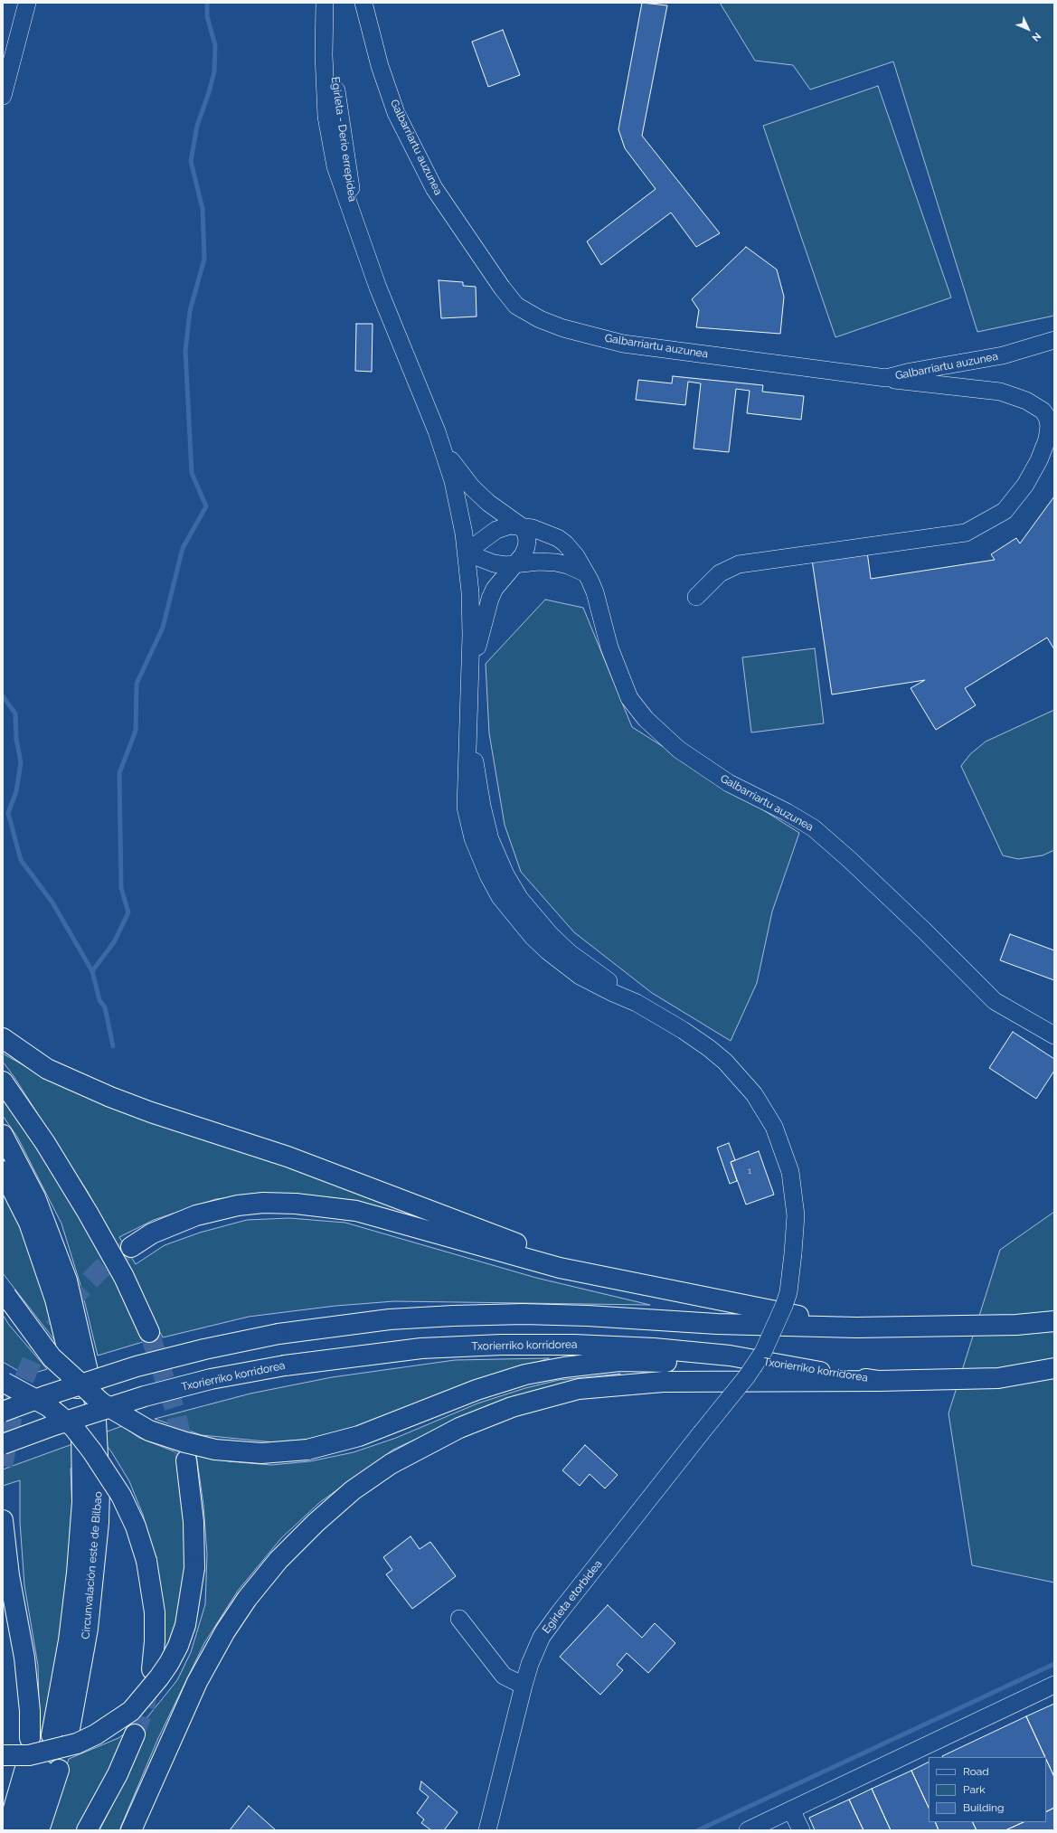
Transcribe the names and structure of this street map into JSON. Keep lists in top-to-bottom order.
{
  "streets": {
    "highway": ["Txorierriko korridorea", "Circunvalación este de Bilbao"],
    "street": ["Egirleta - Derio errepidea", "Galbarriartu auzunea", "Egirleta etorbidea"]
  },
  "house_numbers": ["1"],
  "legend": ["Road", "Park", "Building"],
  "north": "bottom right"
}
